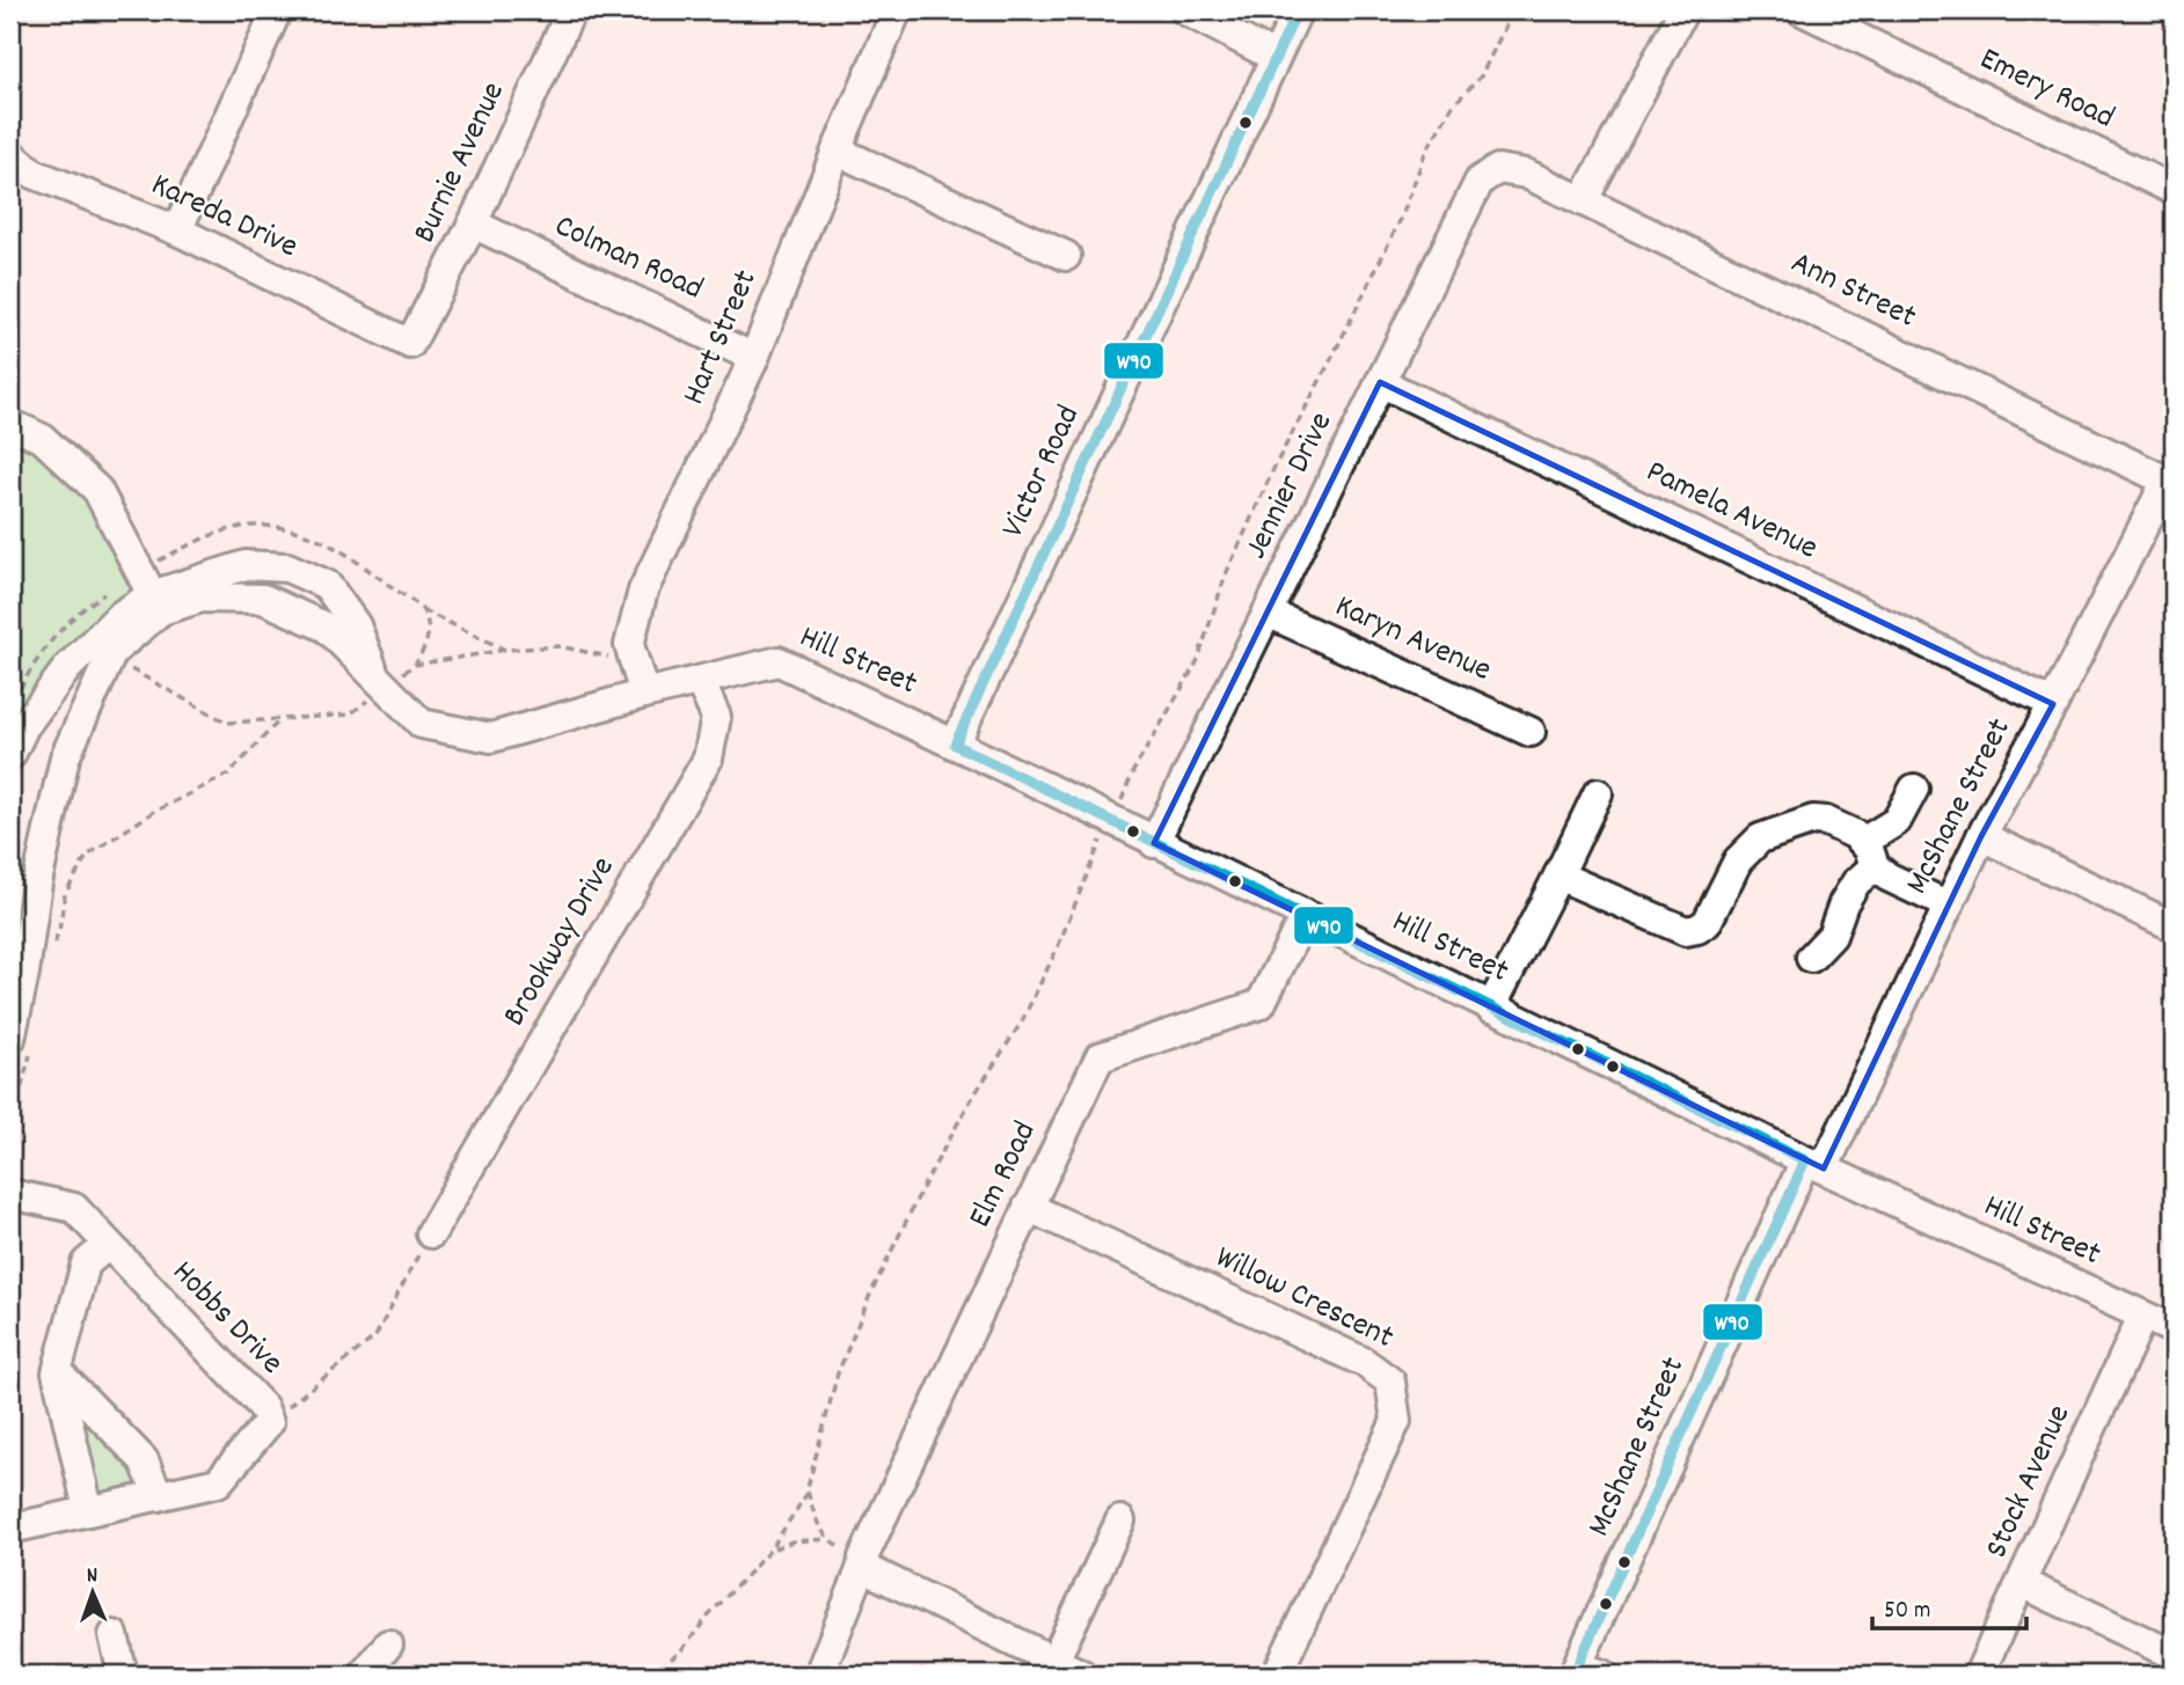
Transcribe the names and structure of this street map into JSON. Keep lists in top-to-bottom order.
{
  "streets": {
    "street": [
      "Emery Road",
      "Burnie Avenue",
      "Kareda Drive",
      "Colman Road",
      "Ann Street",
      "Hart Street",
      "Victor Road",
      "Jennier Drive",
      "Pamela Avenue",
      "Karyn Avenue",
      "Hill Street",
      "McShane Street",
      "Brookway Drive",
      "Elm Road",
      "Willow Crescent",
      "Hobbs Drive",
      "Stock Avenue"
    ]
  },
  "crossings": [
    ["Burnie Avenue", "Kareda Drive"],
    ["Burnie Avenue", "Colman Road"],
    ["Colman Road", "Hart Street"],
    ["Ann Street", "Jennier Drive"],
    ["Ann Street", "McShane Street"],
    ["Hart Street", "Hill Street"],
    ["Victor Road", "Hill Street"],
    ["Jennier Drive", "Pamela Avenue"],
    ["Jennier Drive", "Karyn Avenue"],
    ["Jennier Drive", "Hill Street"],
    ["Pamela Avenue", "McShane Street"],
    ["Hill Street", "McShane Street"],
    ["Hill Street", "Brookway Drive"],
    ["Hill Street", "Elm Road"],
    ["Hill Street", "Stock Avenue"],
    ["Elm Road", "Willow Crescent"]
  ],
  "lines": ["transit line W90"],
  "scale_bar": "50 m",
  "north": "top"
}
